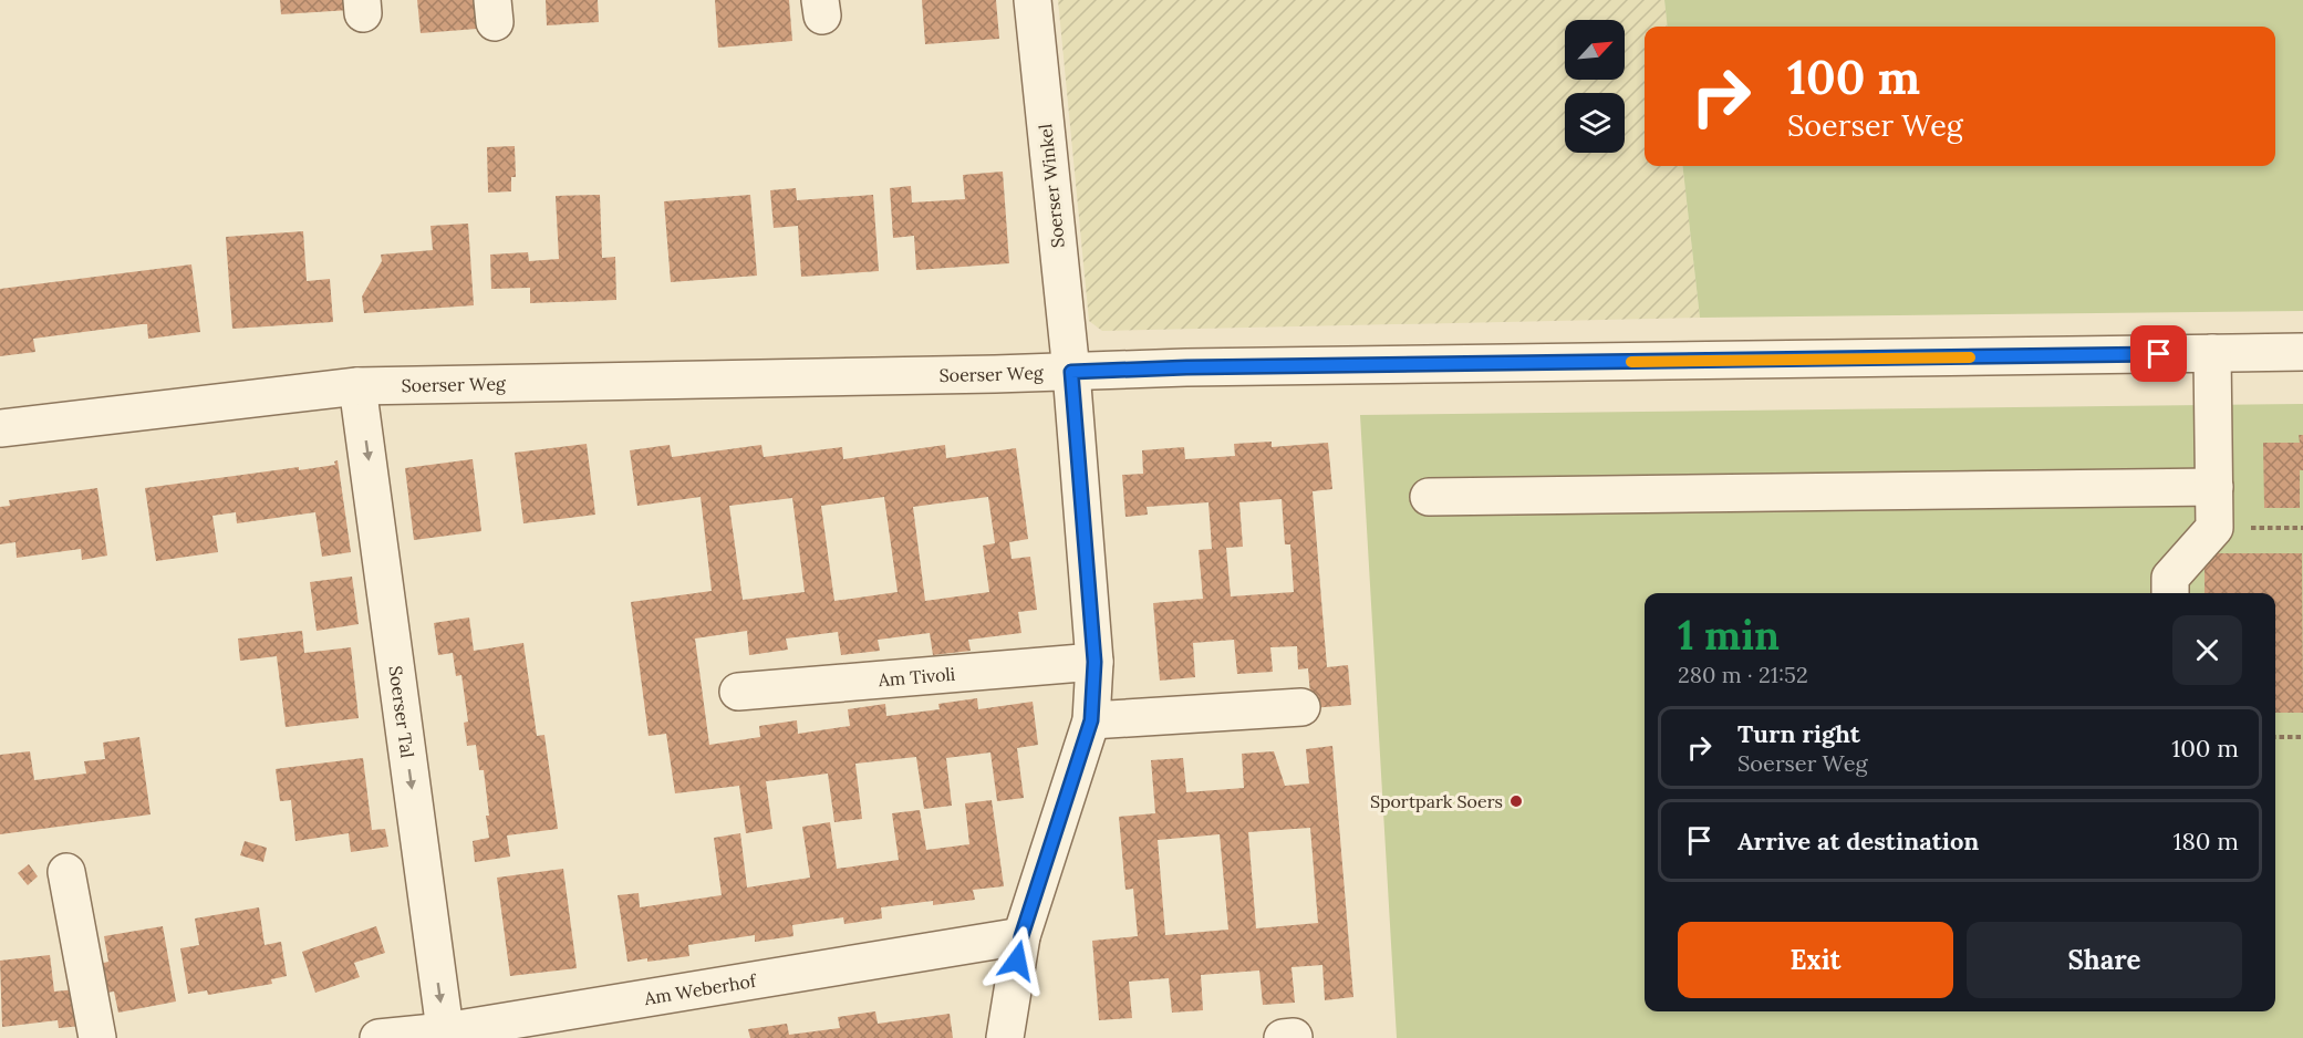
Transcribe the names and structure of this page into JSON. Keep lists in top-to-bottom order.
{
  "streets": {
    "street": [
      "Soerser Winkel",
      "Soerser Weg",
      "Am Tivoli",
      "Soerser Tal",
      "Am Weberhof"
    ]
  },
  "crossings": [
    ["Soerser Winkel", "Soerser Weg"],
    ["Soerser Weg", "Soerser Tal"],
    ["Soerser Tal", "Am Weberhof"]
  ],
  "one_way": ["Soerser Tal"],
  "places": ["Sportpark Soers"],
  "north": "top right",
  "page": {
    "turn": ["100 m", "Soerser Weg"],
    "heading": ["1 min", "280 m · 21:52"],
    "list": [
      {
        "name": "Turn right",
        "note": "Soerser Weg",
        "value": "100 m"
      },
      {
        "name": "Arrive at destination",
        "value": "180 m"
      }
    ],
    "buttons": ["Exit", "Share"]
  }
}
